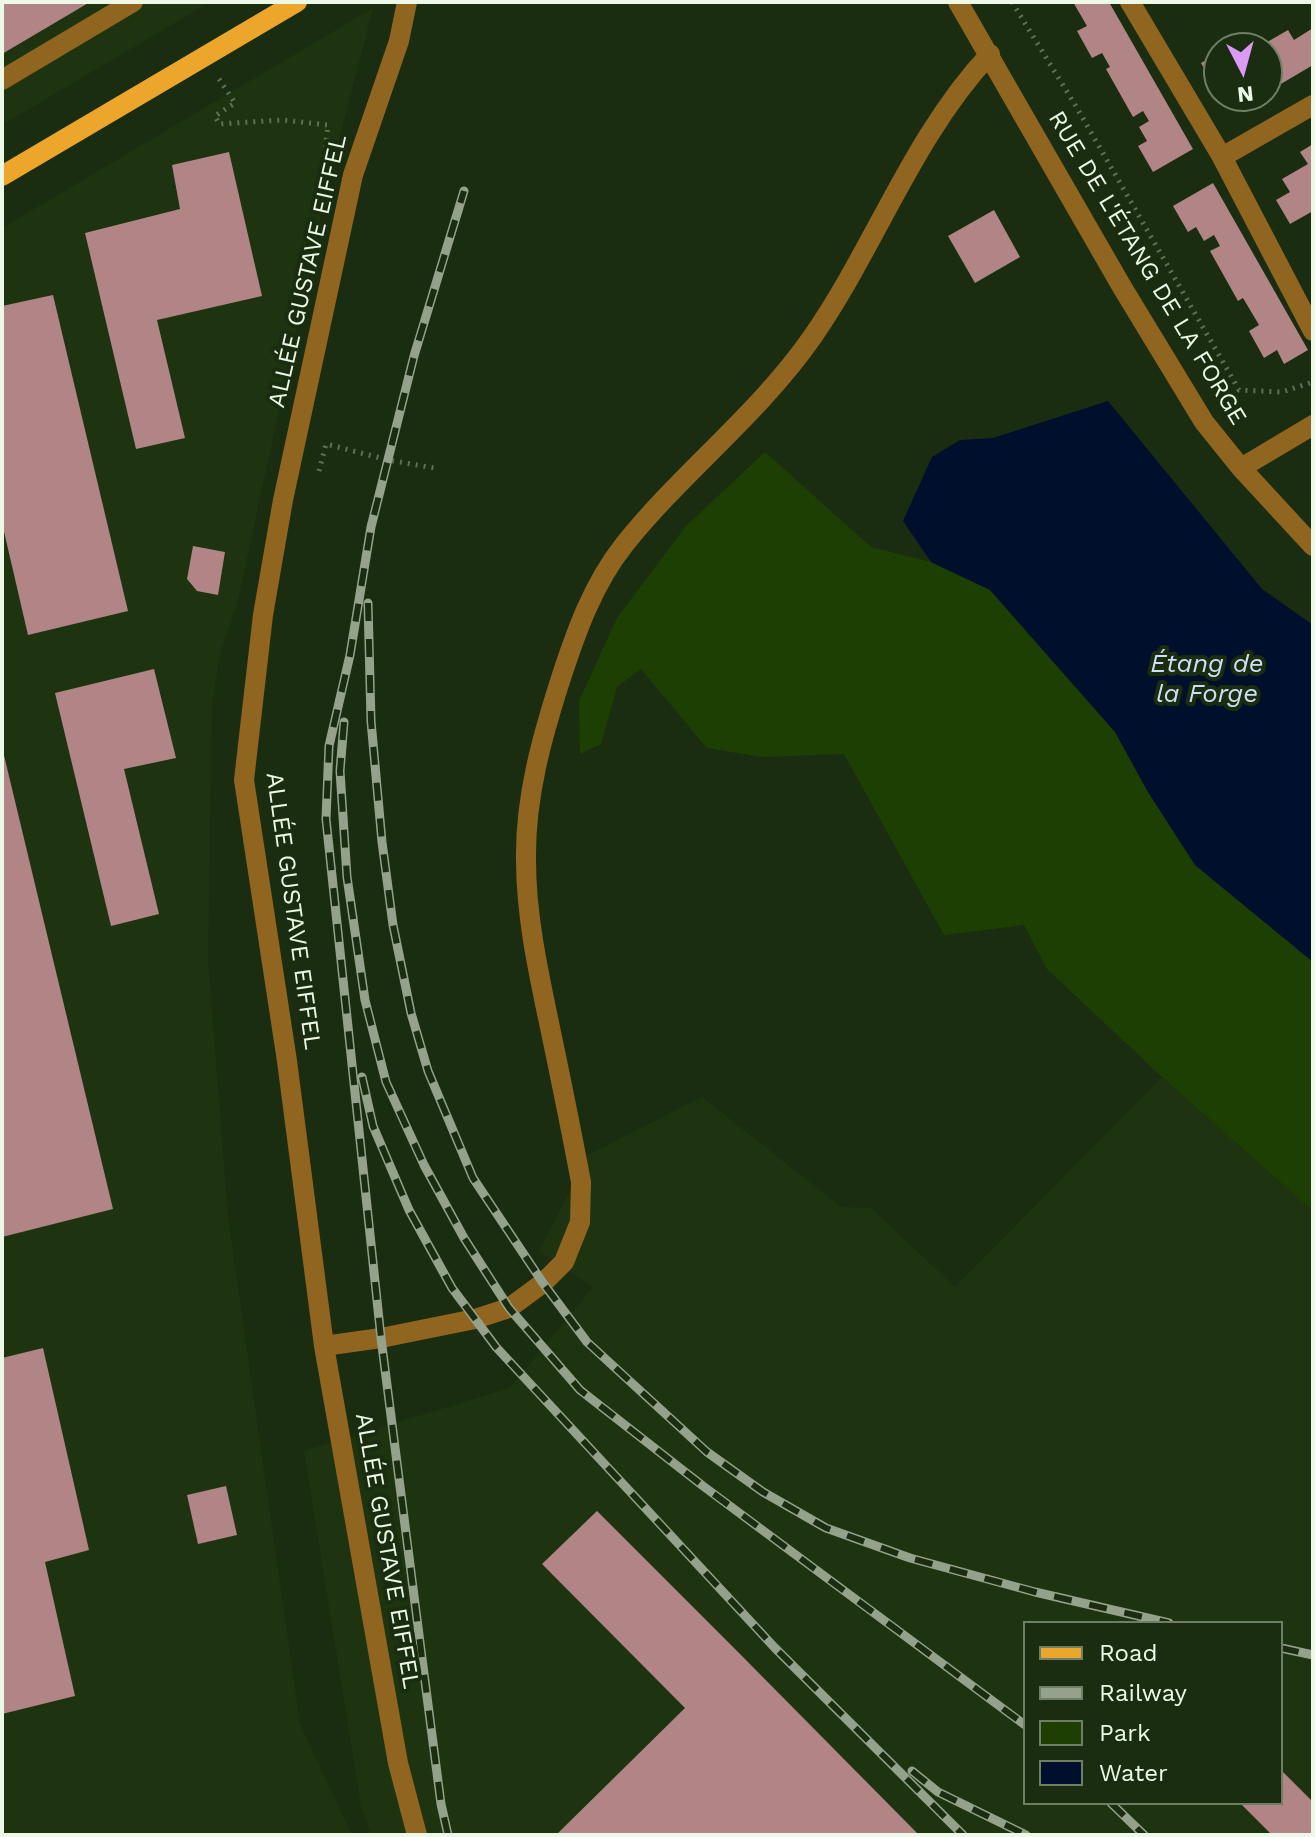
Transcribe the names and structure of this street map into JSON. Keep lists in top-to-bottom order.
{
  "streets": {
    "street": ["RUE DE L'ÉTANG DE LA FORGE", "ALLÉE GUSTAVE EIFFEL"]
  },
  "water": ["Étang de la Forge"],
  "legend": [
    "Road",
    "Railway",
    "Park",
    "Water"
  ],
  "north": "bottom"
}
